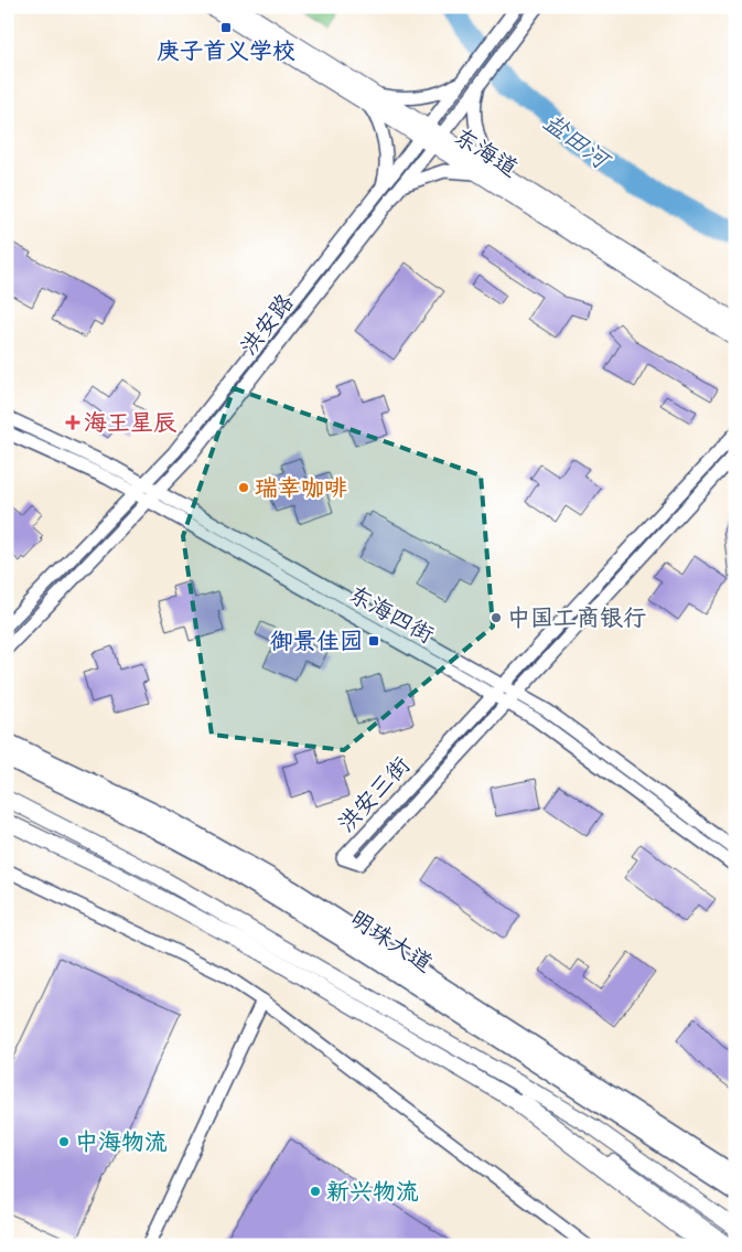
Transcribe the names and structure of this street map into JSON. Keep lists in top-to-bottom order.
{
  "streets": {
    "main road": ["明珠大道"],
    "street": [
      "东海道",
      "洪安路",
      "东海四街",
      "洪安三街"
    ]
  },
  "crossings": [
    ["东海道", "洪安路"],
    ["洪安路", "东海四街"],
    ["东海四街", "洪安三街"]
  ],
  "water": ["盐田河"],
  "places": {
    "transit": ["庚子首义学校", "御景佳园"],
    "health": ["海王星辰"],
    "other": [
      "瑞幸咖啡",
      "中国工商银行",
      "中海物流",
      "新兴物流"
    ]
  }
}
